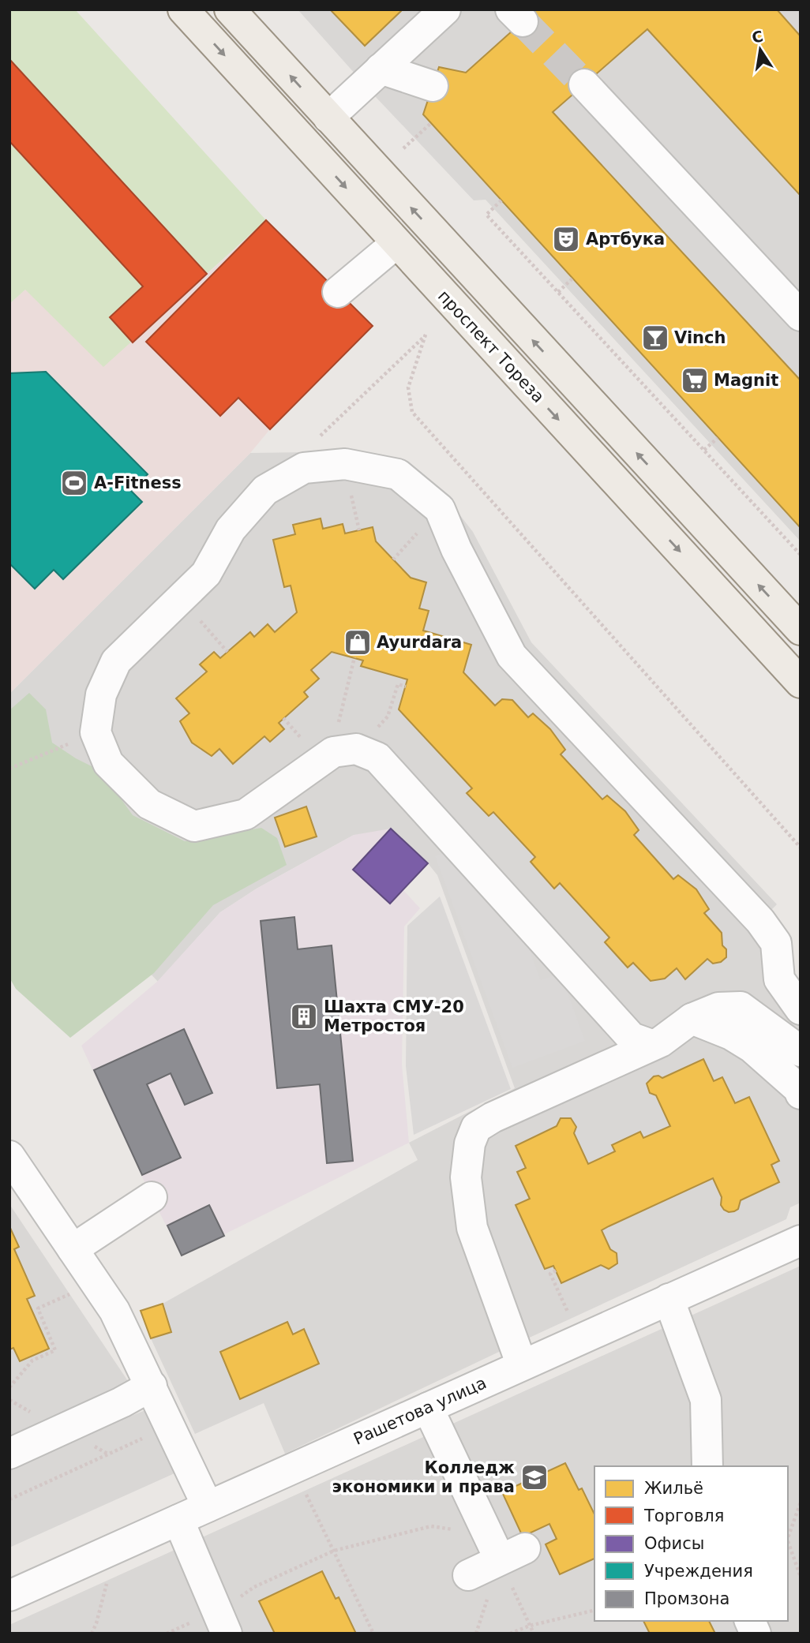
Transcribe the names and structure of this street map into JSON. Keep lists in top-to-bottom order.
{
  "streets": {
    "main road": ["проспект Тореза"],
    "street": ["Рашетова улица"]
  },
  "places": {
    "theatre": ["Артбука"],
    "bar": ["Vinch"],
    "supermarket": ["Magnit"],
    "sports": ["A-Fitness"],
    "shop": ["Ayurdara"],
    "building": ["Шахта СМУ-20 Метростоя"],
    "school or university": ["Колледж экономики и права"]
  },
  "legend": [
    "Жильё",
    "Торговля",
    "Офисы",
    "Учреждения",
    "Промзона"
  ],
  "north": "top"
}
